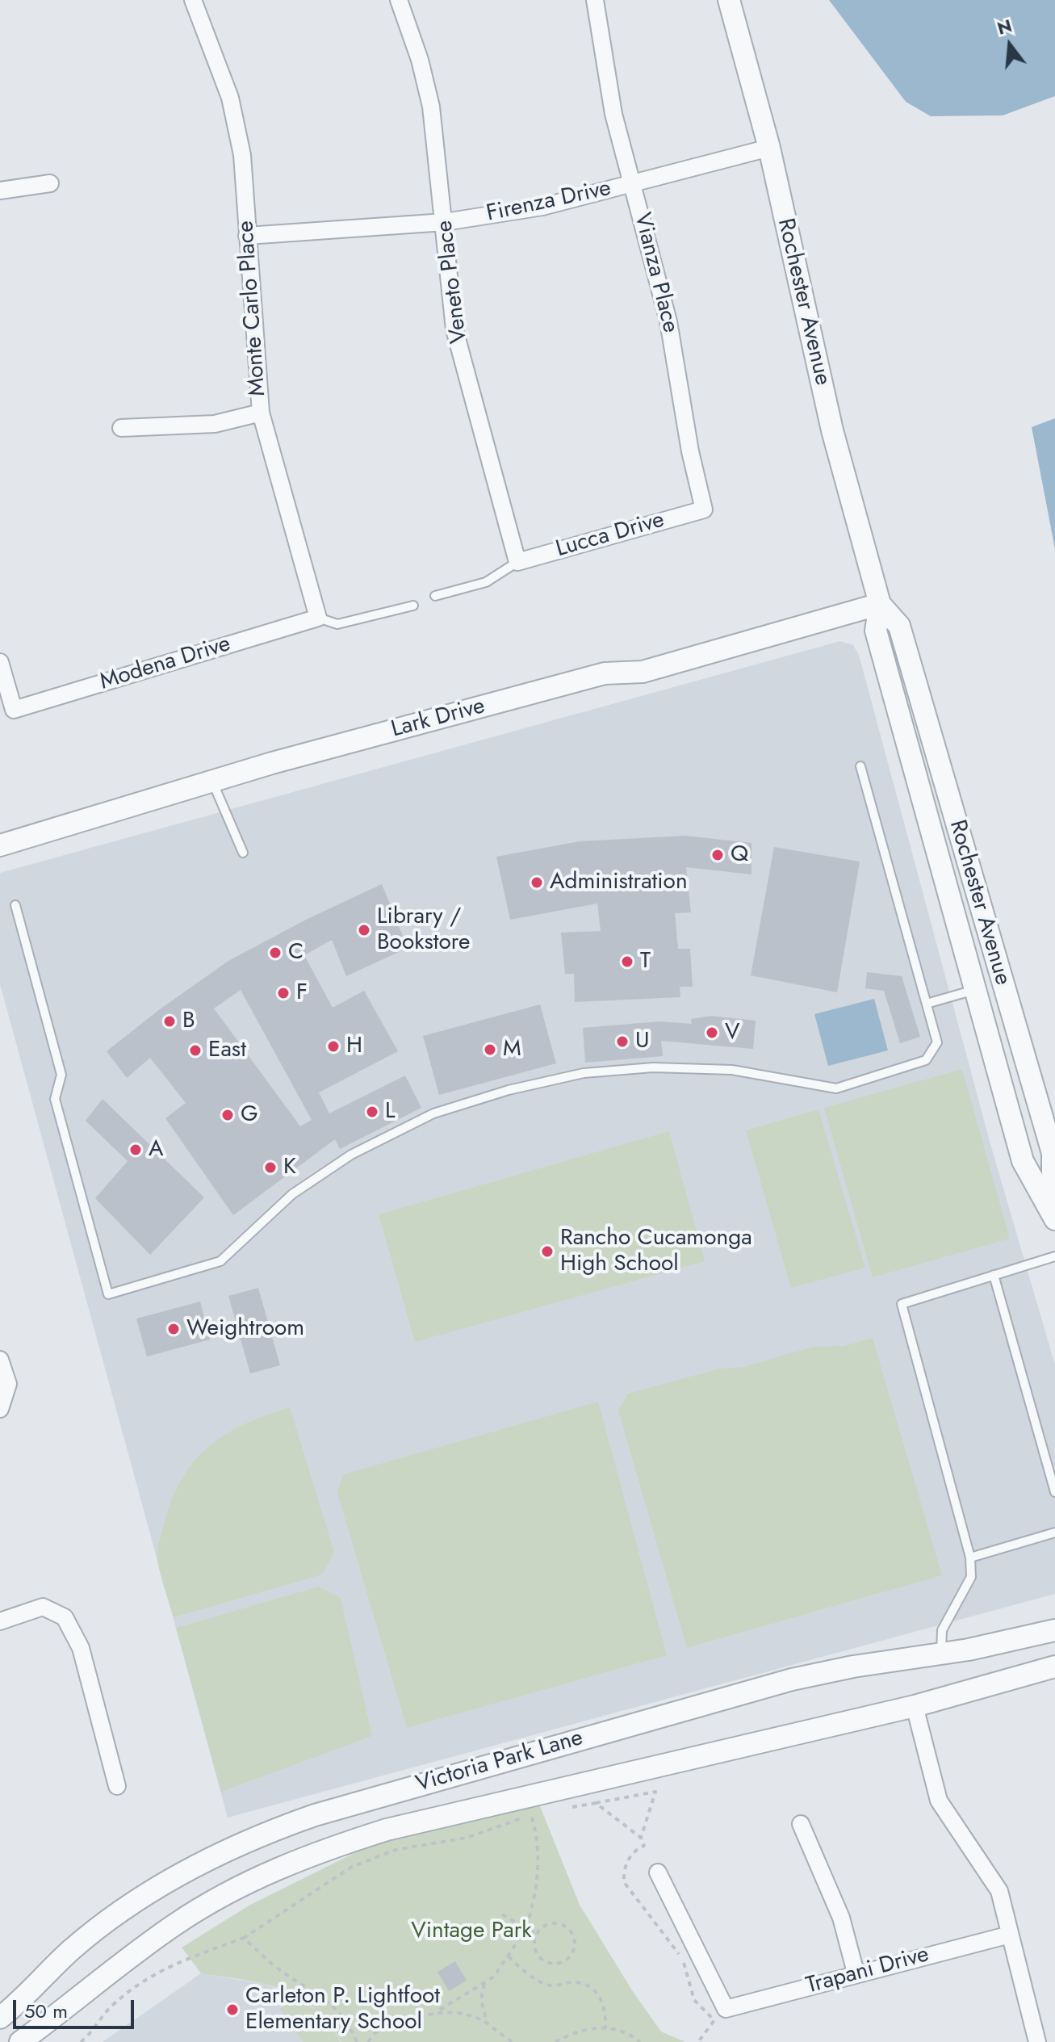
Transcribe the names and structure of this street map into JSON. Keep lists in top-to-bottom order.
{
  "streets": {
    "street": [
      "Firenza Drive",
      "Vianza Place",
      "Veneto Place",
      "Rochester Avenue",
      "Monte Carlo Place",
      "Lucca Drive",
      "Modena Drive",
      "Lark Drive",
      "Victoria Park Lane",
      "Trapani Drive"
    ]
  },
  "crossings": [
    ["Firenza Drive", "Vianza Place"],
    ["Firenza Drive", "Veneto Place"],
    ["Firenza Drive", "Rochester Avenue"],
    ["Firenza Drive", "Monte Carlo Place"],
    ["Vianza Place", "Lucca Drive"],
    ["Veneto Place", "Lucca Drive"],
    ["Rochester Avenue", "Lark Drive"],
    ["Monte Carlo Place", "Modena Drive"]
  ],
  "parks": ["Vintage Park"],
  "places": [
    "Q",
    "Administration",
    "Library / Bookstore",
    "C",
    "T",
    "F",
    "B",
    "V",
    "U",
    "H",
    "M",
    "East",
    "L",
    "G",
    "A",
    "K",
    "Rancho Cucamonga High School",
    "Weightroom",
    "Carleton P. Lightfoot Elementary School"
  ],
  "scale_bar": "50 m",
  "north": "top"
}
